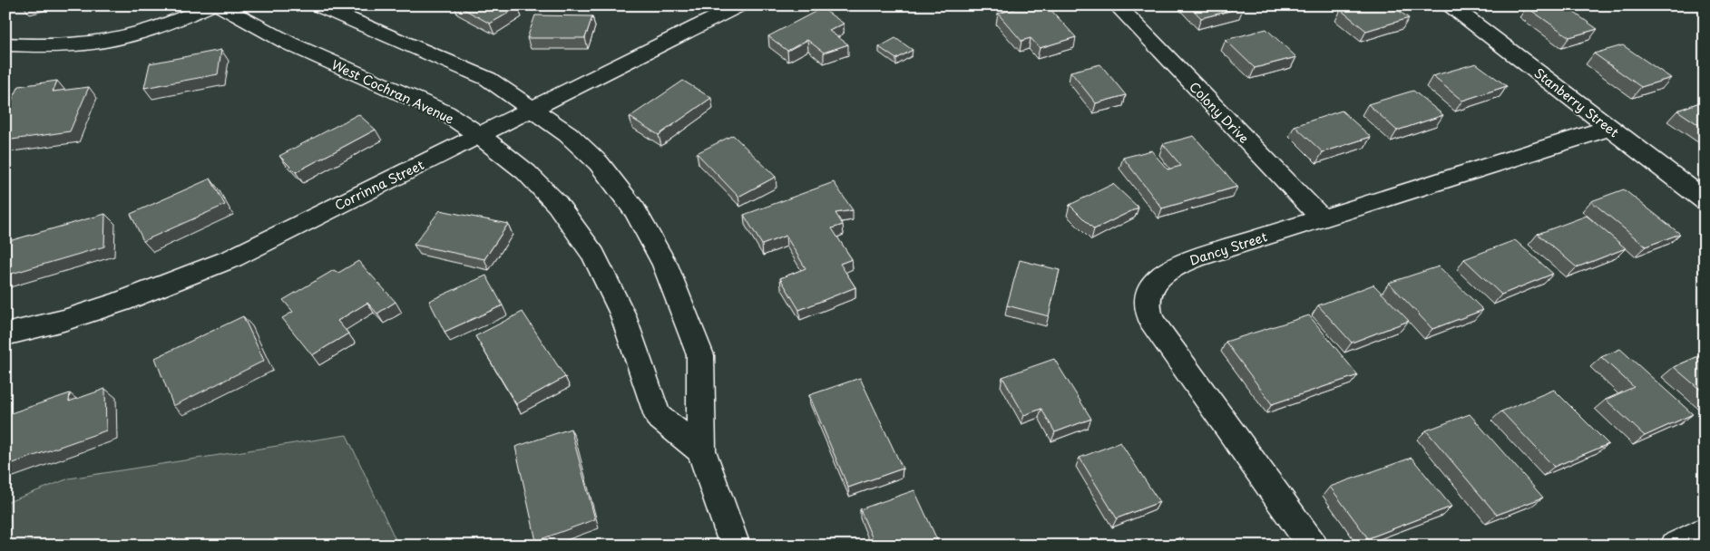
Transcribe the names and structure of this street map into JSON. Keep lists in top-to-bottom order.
{
  "streets": {
    "street": [
      "West Cochran Avenue",
      "Stanberry Street",
      "Colony Drive",
      "Corrinna Street",
      "Dancy Street"
    ]
  },
  "crossings": [
    ["West Cochran Avenue", "Corrinna Street"],
    ["Stanberry Street", "Dancy Street"],
    ["Colony Drive", "Dancy Street"]
  ]
}
